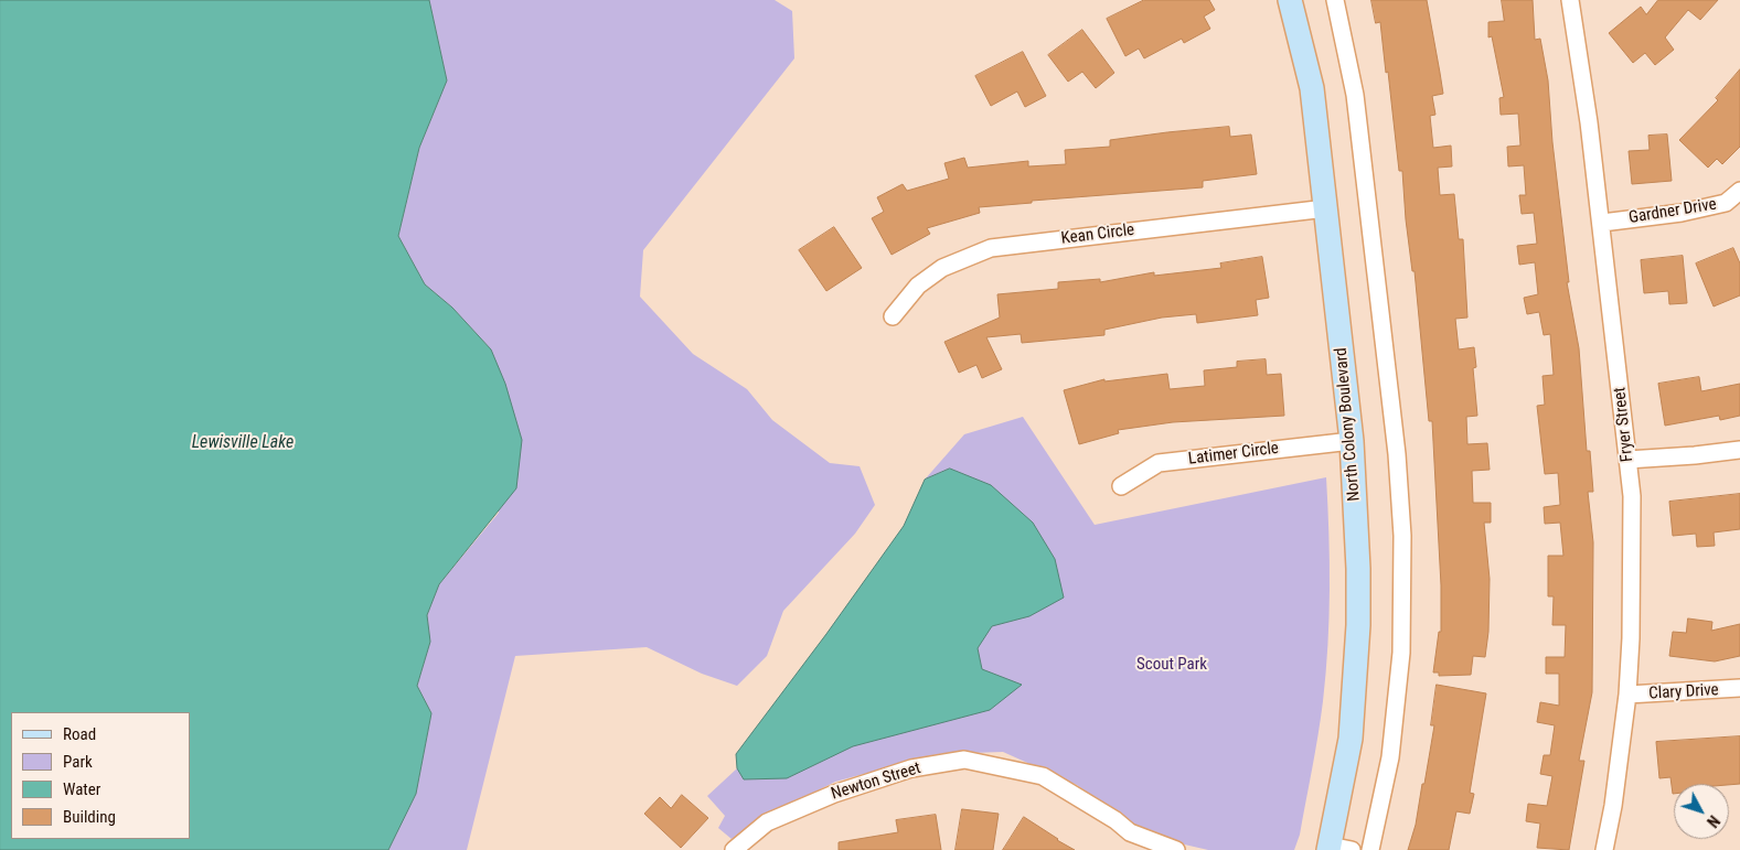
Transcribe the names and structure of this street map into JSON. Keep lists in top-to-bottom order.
{
  "streets": {
    "main road": ["North Colony Boulevard"],
    "street": [
      "Gardner Drive",
      "Kean Circle",
      "Fryer Street",
      "Latimer Circle",
      "Clary Drive",
      "Newton Street"
    ]
  },
  "crossings": [
    ["Gardner Drive", "Fryer Street"],
    ["Kean Circle", "North Colony Boulevard"],
    ["North Colony Boulevard", "Latimer Circle"],
    ["Fryer Street", "Clary Drive"]
  ],
  "water": ["Lewisville Lake"],
  "parks": ["Scout Park"],
  "legend": [
    "Road",
    "Park",
    "Water",
    "Building"
  ],
  "north": "bottom right"
}
